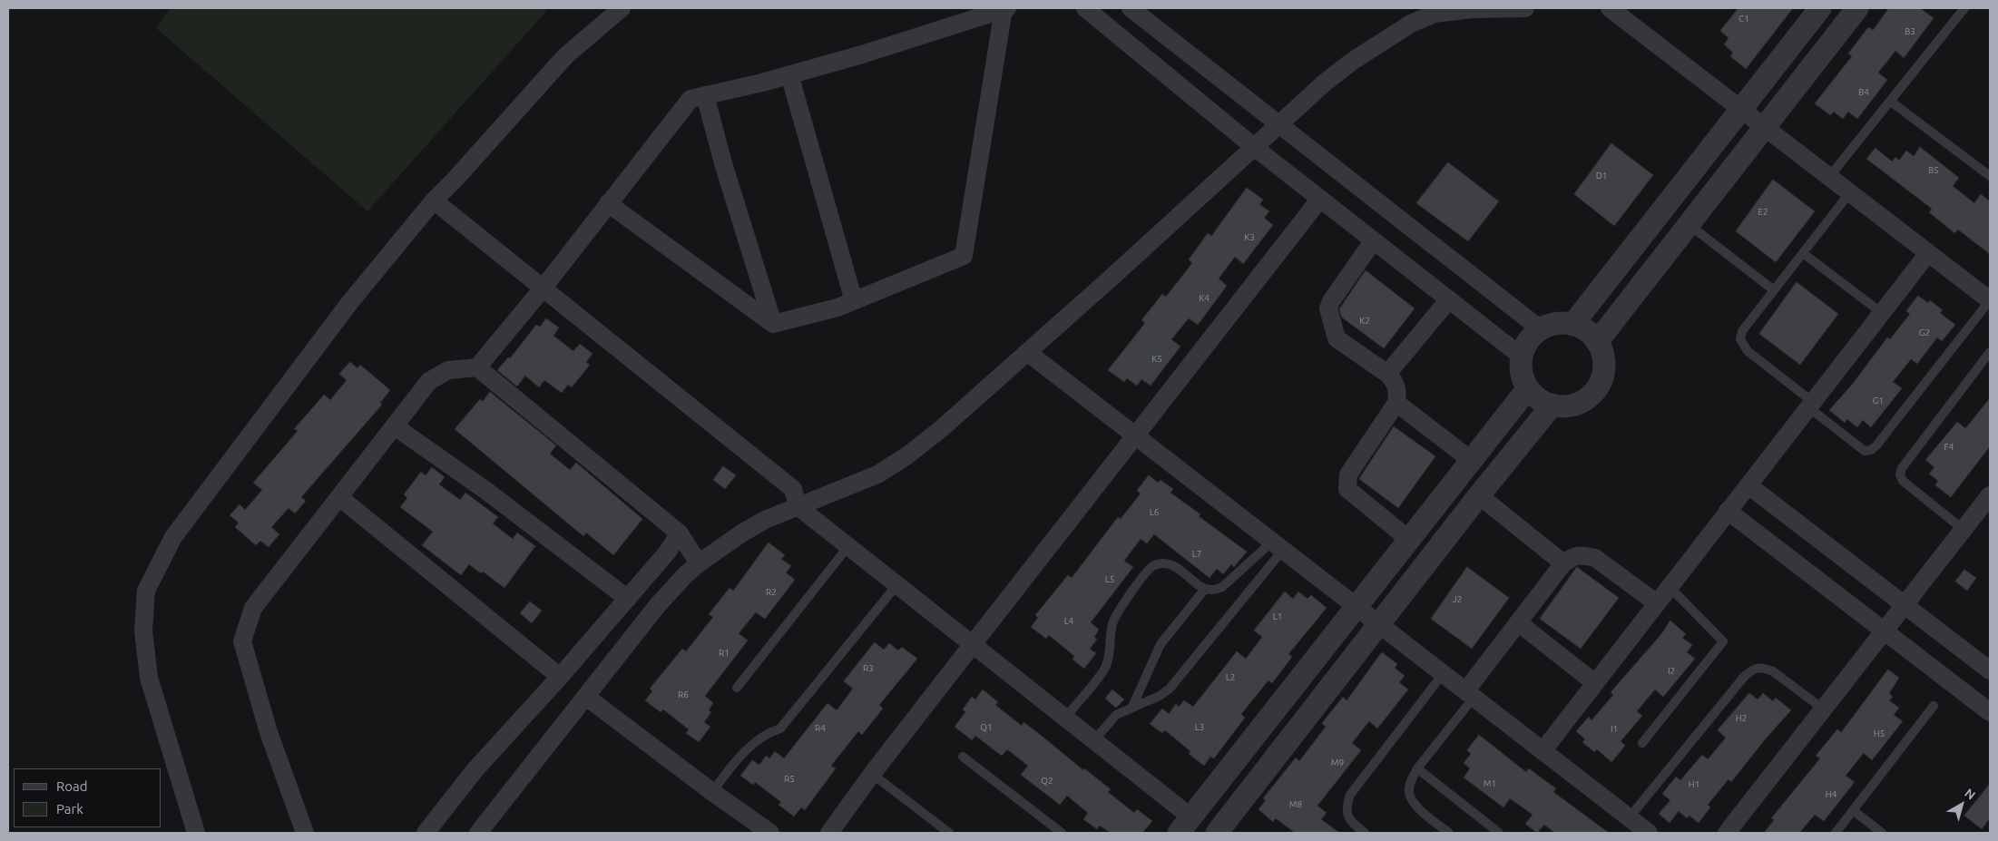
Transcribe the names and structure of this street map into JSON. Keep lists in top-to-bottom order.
{
  "house_numbers": [
    "C1",
    "B3",
    "B4",
    "B5",
    "D1",
    "E2",
    "K3",
    "K4",
    "K2",
    "G2",
    "K5",
    "G1",
    "F4",
    "L6",
    "L7",
    "L5",
    "R2",
    "J2",
    "L1",
    "L4",
    "R1",
    "R3",
    "I2",
    "L2",
    "R6",
    "H2",
    "Q1",
    "L3",
    "R4",
    "I1",
    "H5",
    "M9",
    "R5",
    "Q2",
    "M1",
    "H1",
    "H4",
    "M8"
  ],
  "legend": ["Road", "Park"],
  "north": "top right"
}
